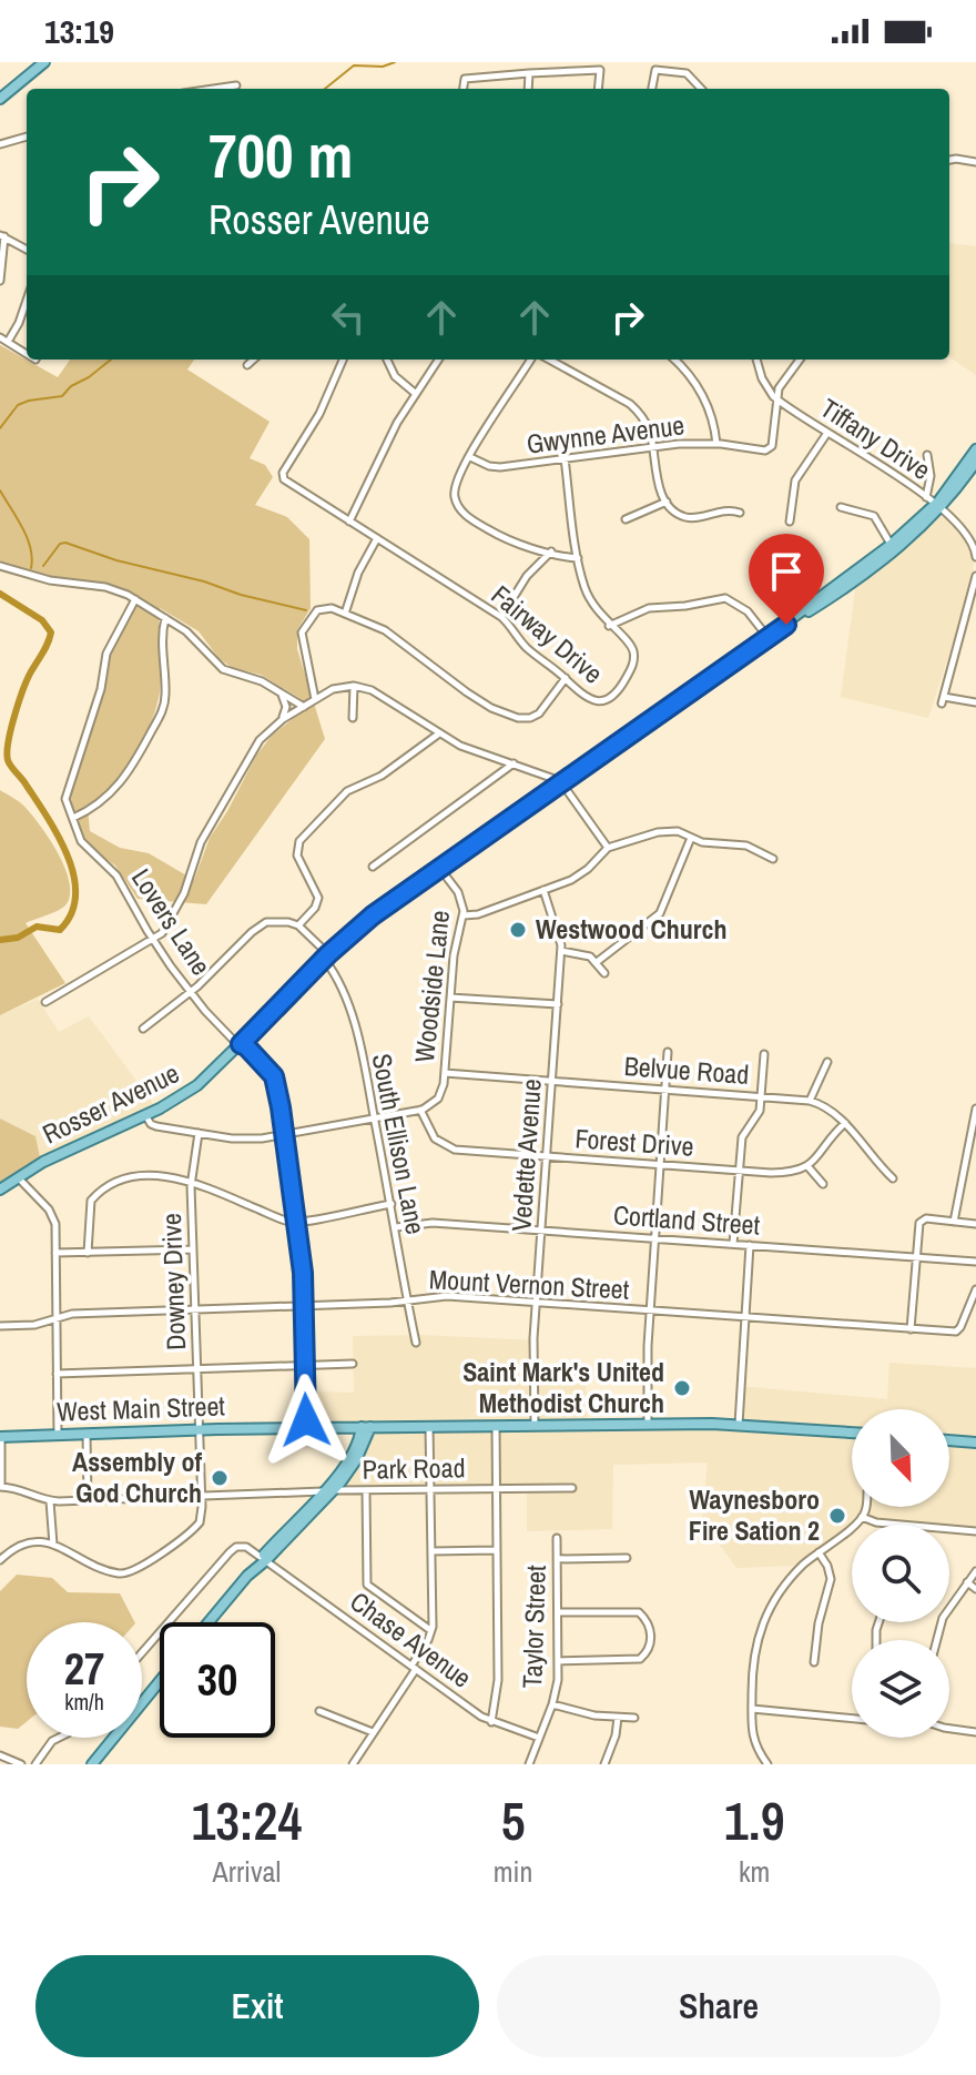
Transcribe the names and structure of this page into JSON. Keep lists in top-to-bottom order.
{
  "streets": {
    "main road": ["Rosser Avenue", "West Main Street"],
    "street": [
      "Gwynne Avenue",
      "Tiffany Drive",
      "Fairway Drive",
      "Lovers Lane",
      "Woodside Lane",
      "Belvue Road",
      "Forest Drive",
      "South Ellison Lane",
      "Vedette Avenue",
      "Cortland Street",
      "Downey Drive",
      "Mount Vernon Street",
      "Park Road",
      "Taylor Street",
      "Chase Avenue"
    ]
  },
  "crossings": [
    ["Gwynne Avenue", "Tiffany Drive"],
    ["Gwynne Avenue", "Fairway Drive"],
    ["Tiffany Drive", "Rosser Avenue"],
    ["Lovers Lane", "Rosser Avenue"],
    ["Lovers Lane", "Mount Vernon Street"],
    ["Lovers Lane", "West Main Street"],
    ["Woodside Lane", "Belvue Road"],
    ["Woodside Lane", "Rosser Avenue"],
    ["Woodside Lane", "Forest Drive"],
    ["Belvue Road", "Vedette Avenue"],
    ["Rosser Avenue", "South Ellison Lane"],
    ["Forest Drive", "Vedette Avenue"],
    ["South Ellison Lane", "Cortland Street"],
    ["South Ellison Lane", "Mount Vernon Street"],
    ["Vedette Avenue", "Cortland Street"],
    ["Vedette Avenue", "Mount Vernon Street"],
    ["Vedette Avenue", "West Main Street"],
    ["Downey Drive", "Mount Vernon Street"],
    ["Downey Drive", "West Main Street"],
    ["Downey Drive", "Park Road"],
    ["Taylor Street", "Chase Avenue"]
  ],
  "places": [
    "Westwood Church",
    "Saint Mark's United Methodist Church",
    "Assembly of God Church",
    "Waynesboro Fire Sation 2"
  ],
  "north": "bottom right",
  "page": {
    "status": "13:19",
    "turn": ["700 m", "Rosser Avenue"],
    "speed": "27 km/h",
    "limit": "30",
    "eta": [
      "13:24",
      "Arrival",
      "5",
      "min",
      "1.9",
      "km"
    ],
    "buttons": ["Exit", "Share"]
  }
}
